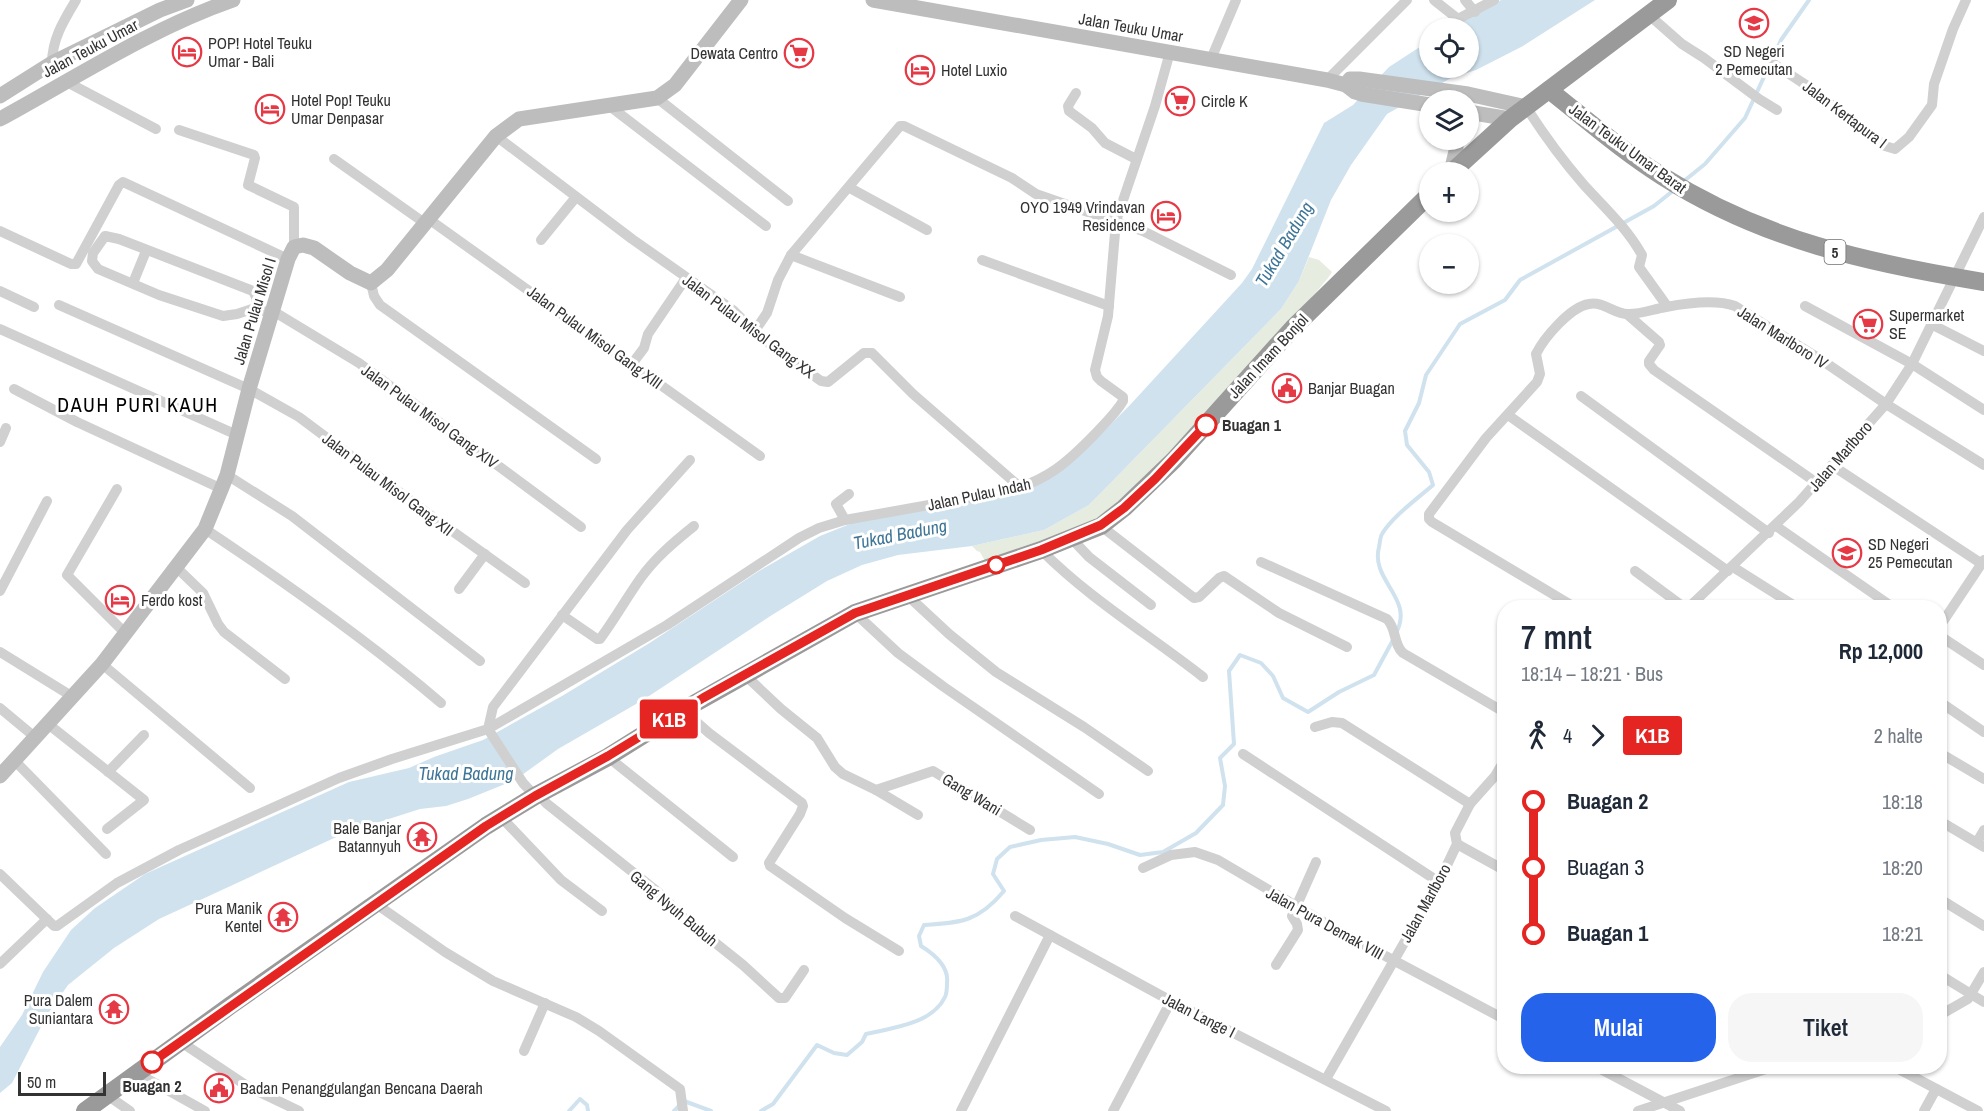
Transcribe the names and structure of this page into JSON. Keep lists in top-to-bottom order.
{
  "streets": {
    "highway": ["Jalan Teuku Umar Barat", "5", "Jalan Imam Bonjol"],
    "main road": ["Jalan Teuku Umar", "Jalan Pulau Misol I"],
    "street": [
      "Jalan Kertapura I",
      "Jalan Pulau Misol Gang XX",
      "Jalan Pulau Misol Gang XIII",
      "Jalan Marlboro IV",
      "Jalan Pulau Misol Gang XIV",
      "Jalan Marlboro",
      "Jalan Pulau Misol Gang XII",
      "Jalan Pulau Indah",
      "Gang Wani",
      "Gang Nyuh Bubuh",
      "Jalan Pura Demak VIII",
      "Jalan Lange I"
    ]
  },
  "crossings": [
    ["Jalan Teuku Umar", "Jalan Pulau Indah"],
    ["Jalan Teuku Umar Barat", "Jalan Marlboro"],
    ["Jalan Pulau Misol I", "Jalan Pulau Misol Gang XIV"],
    ["Jalan Pulau Misol I", "Jalan Pulau Misol Gang XII"],
    ["Jalan Pulau Misol Gang XX", "Jalan Pulau Indah"],
    ["Jalan Marlboro IV", "Jalan Marlboro"],
    ["Jalan Imam Bonjol", "Gang Nyuh Bubuh"],
    ["Jalan Marlboro", "Jalan Pura Demak VIII"],
    ["Jalan Marlboro", "Jalan Lange I"]
  ],
  "districts": ["DAUH PURI KAUH"],
  "water": ["Tukad Badung"],
  "places": {
    "school or university": ["SD Negeri 2 Pemecutan", "SD Negeri 25 Pemecutan"],
    "hotel": [
      "POP! Hotel Teuku Umar - Bali",
      "Hotel Luxio",
      "Hotel Pop! Teuku Umar Denpasar",
      "OYO 1949 Vrindavan Residence",
      "Ferdo kost"
    ],
    "supermarket": ["Dewata Centro", "Circle K", "Supermarket SE"],
    "public building": ["Banjar Buagan", "Badan Penanggulangan Bencana Daerah"],
    "other": ["Buagan 1", "Buagan 2"],
    "temple": ["Bale Banjar Batannyuh", "Pura Manik Kentel", "Pura Dalem Suniantara"]
  },
  "lines": ["bus line K1B"],
  "scale_bar": "50 m",
  "page": {
    "on_map": "K1B",
    "map_buttons": ["+", "−"],
    "heading": ["7 mnt", "18:14 – 18:21 · Bus", "Rp 12,000"],
    "legs": ["4", "K1B", "2 halte"],
    "list": [
      {
        "name": "Buagan 2",
        "value": "18:18"
      },
      {
        "name": "Buagan 3",
        "value": "18:20"
      },
      {
        "name": "Buagan 1",
        "value": "18:21"
      }
    ],
    "buttons": ["Mulai", "Tiket"],
    "scale": "50 m"
  }
}
